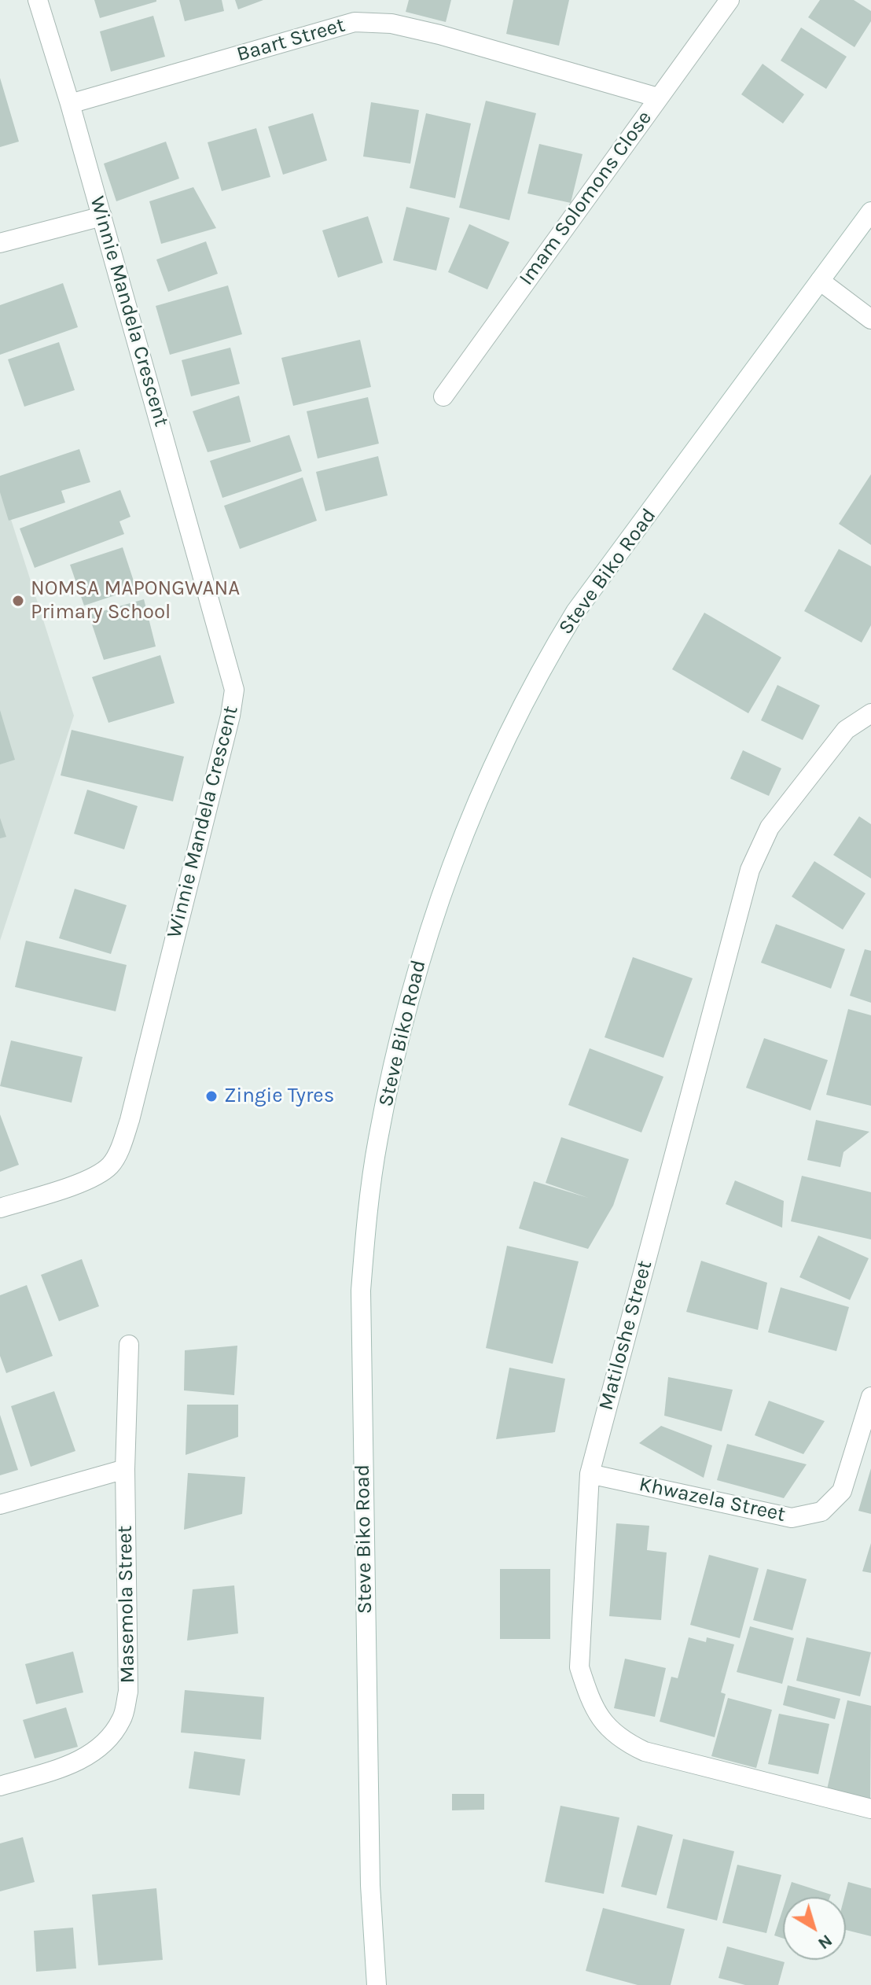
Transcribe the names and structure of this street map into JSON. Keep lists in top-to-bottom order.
{
  "streets": {
    "street": [
      "Baart Street",
      "Imam Solomons Close",
      "Winnie Mandela Crescent",
      "Steve Biko Road",
      "Matiloshe Street",
      "Khwazela Street",
      "Masemola Street"
    ]
  },
  "crossings": [
    ["Baart Street", "Imam Solomons Close"],
    ["Baart Street", "Winnie Mandela Crescent"],
    ["Matiloshe Street", "Khwazela Street"]
  ],
  "places": ["NOMSA MAPONGWANA Primary School", "Zingie Tyres"],
  "north": "bottom right"
}
